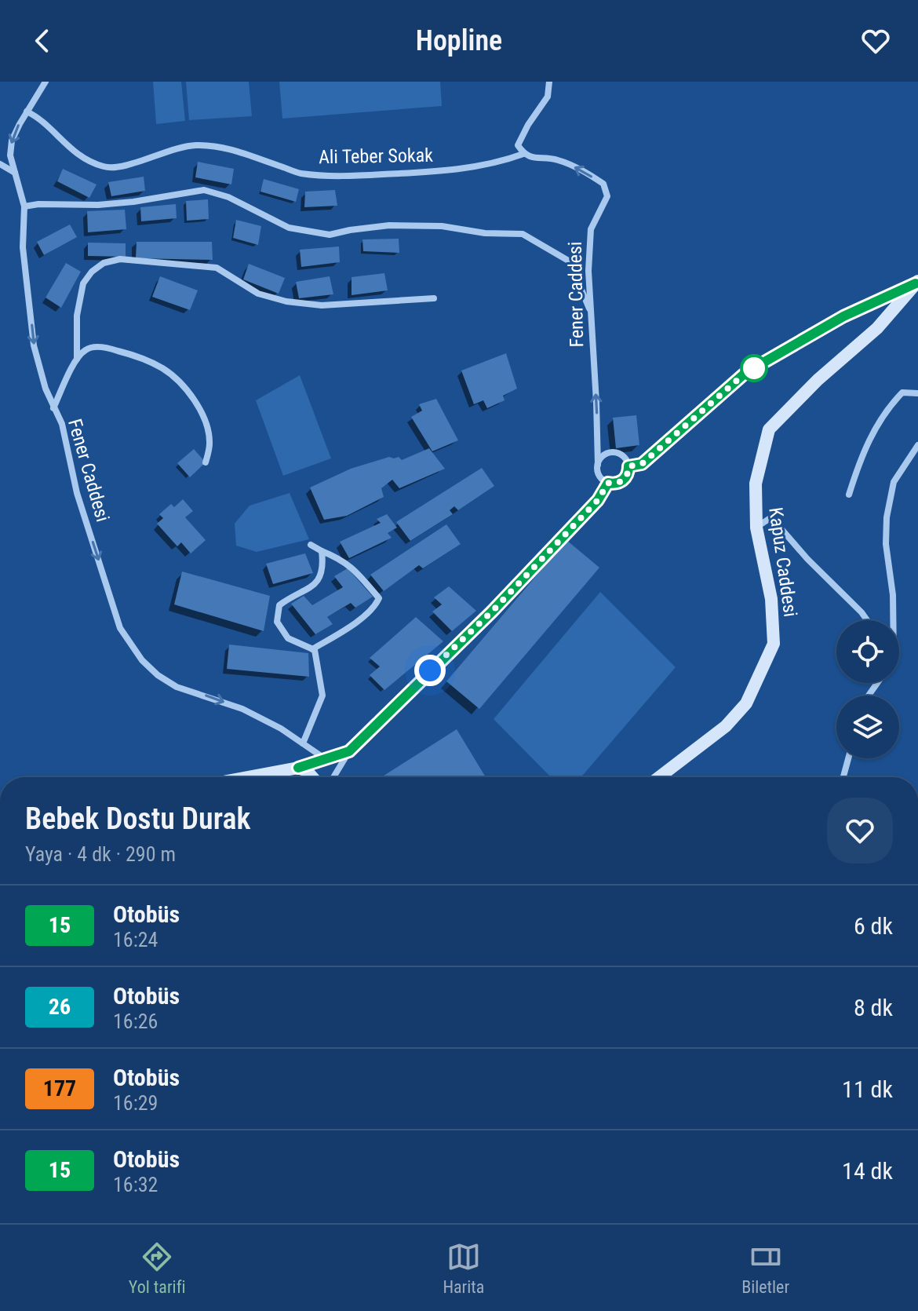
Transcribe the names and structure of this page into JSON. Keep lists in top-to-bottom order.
{
  "streets": {
    "main road": ["Kapuz Caddesi"],
    "street": ["Ali Teber Sokak", "Fener Caddesi"]
  },
  "crossings": [
    ["Ali Teber Sokak", "Fener Caddesi"]
  ],
  "lines": ["bus line 15"],
  "page": {
    "header": "Hopline",
    "heading": ["Bebek Dostu Durak", "Yaya · 4 dk · 290 m"],
    "list": [
      {
        "mark": "15",
        "name": "Otobüs",
        "note": "16:24",
        "value": "6 dk"
      },
      {
        "mark": "26",
        "name": "Otobüs",
        "note": "16:26",
        "value": "8 dk"
      },
      {
        "mark": "177",
        "name": "Otobüs",
        "note": "16:29",
        "value": "11 dk"
      },
      {
        "mark": "15",
        "name": "Otobüs",
        "note": "16:32",
        "value": "14 dk"
      }
    ],
    "tabs": ["Yol tarifi", "Harita", "Biletler"]
  }
}
